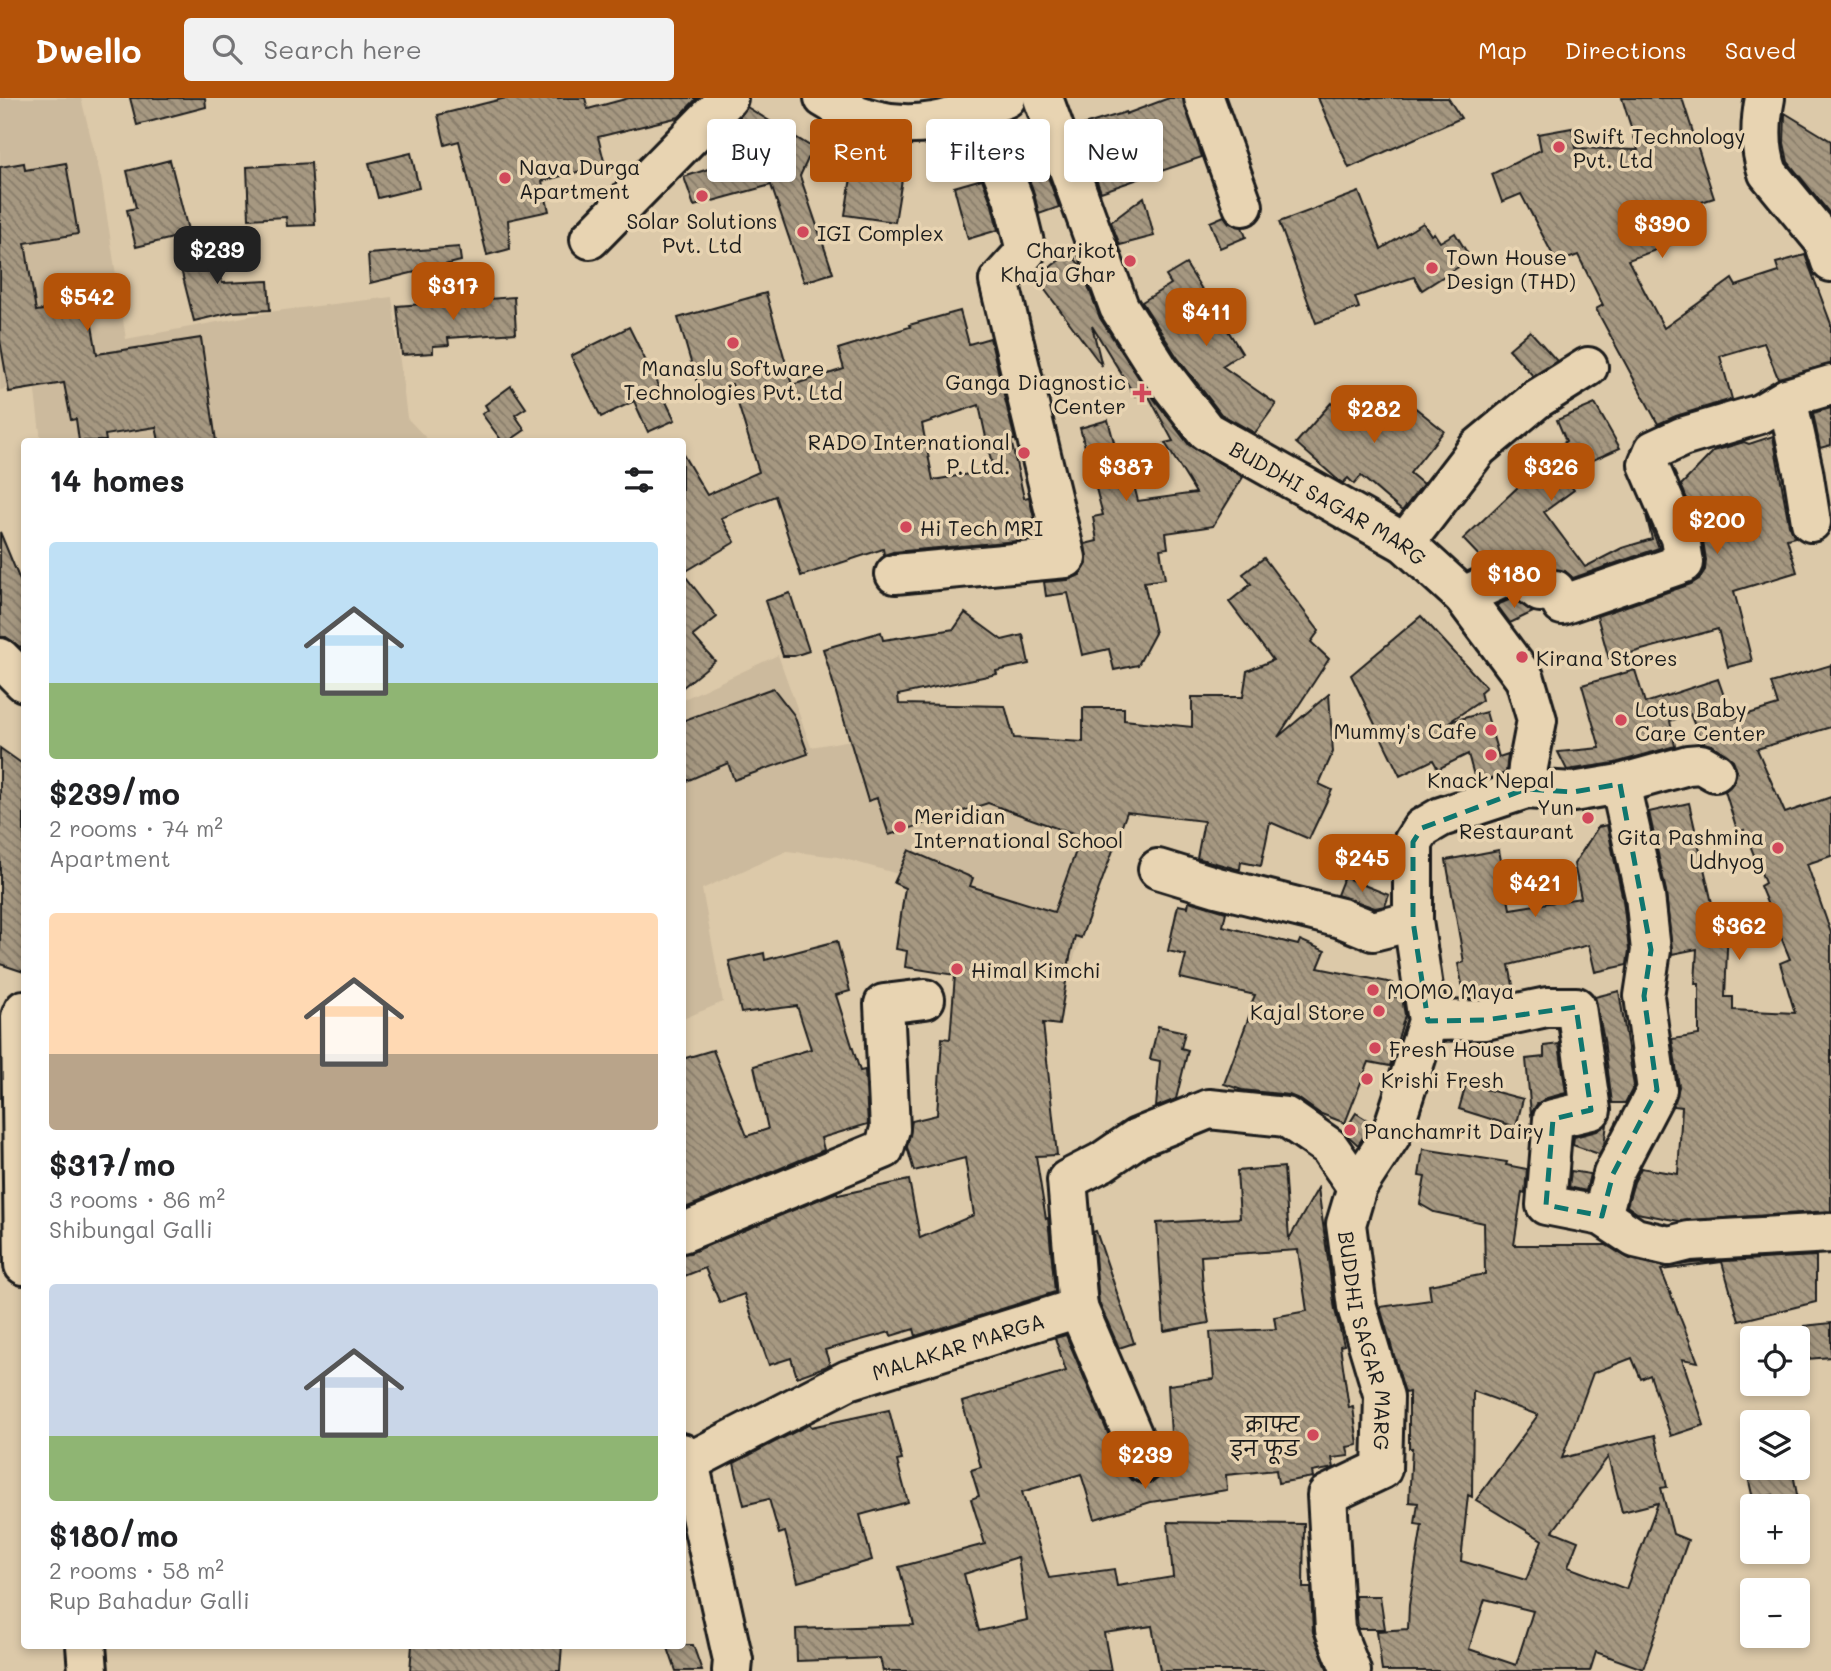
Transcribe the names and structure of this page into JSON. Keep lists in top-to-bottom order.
{
  "streets": {
    "street": ["BUDDHI SAGAR MARG", "MALAKAR MARGA"]
  },
  "places": {
    "other": [
      "Swift Technology Pvt. Ltd",
      "Nava Durga Apartment",
      "Solar Solutions Pvt. Ltd",
      "IGI Complex",
      "Charikot Khaja Ghar",
      "Town House Design (THD)",
      "Manaslu Software Technologies Pvt. Ltd",
      "RADO International P. Ltd.",
      "Hi Tech MRI",
      "Kirana Stores",
      "Lotus Baby Care Center",
      "Mummy's Cafe",
      "Knack Nepal",
      "Yun Restaurant",
      "Meridian International School",
      "Gita Pashmina Udhyog",
      "Himal Kimchi",
      "MOMO Maya",
      "Kajal Store",
      "Fresh House",
      "Krishi Fresh",
      "Panchamrit Dairy",
      "क्राफ्ट इन फूड"
    ],
    "health": ["Ganga Diagnostic Center"]
  },
  "page": {
    "header": "Dwello",
    "search": "Search here",
    "nav": ["Map", "Directions", "Saved"],
    "chip": [
      "Buy",
      "Rent",
      "Filters",
      "New"
    ],
    "price": [
      "$390",
      "$239",
      "$317",
      "$542",
      "$411",
      "$282",
      "$387",
      "$326",
      "$200",
      "$180",
      "$245",
      "$421",
      "$362",
      "$239"
    ],
    "heading": "14 homes",
    "list": [
      {
        "name": "$239/mo",
        "note": "2 rooms · 74 m² · Apartment"
      },
      {
        "name": "$317/mo",
        "note": "3 rooms · 86 m² · Shibungal Galli"
      },
      {
        "name": "$180/mo",
        "note": "2 rooms · 58 m² · Rup Bahadur Galli"
      }
    ],
    "map_buttons": ["+", "−"]
  }
}
